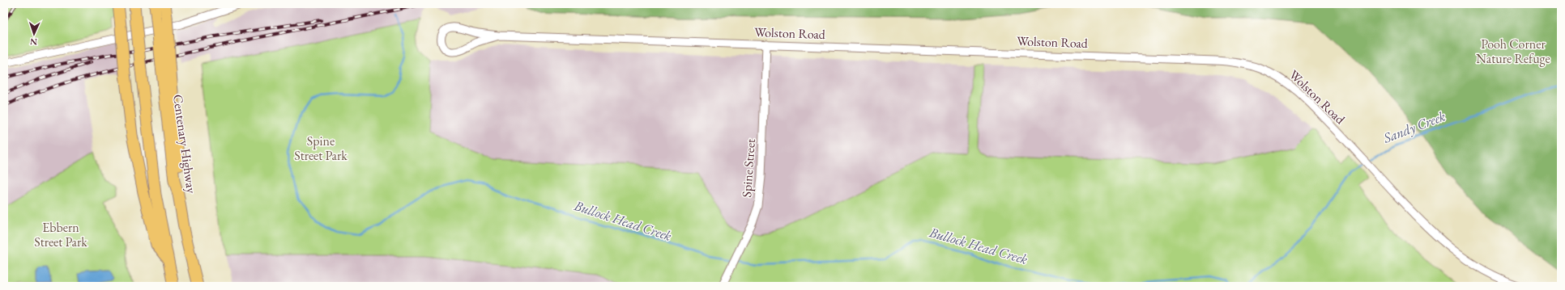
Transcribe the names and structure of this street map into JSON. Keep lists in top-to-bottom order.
{
  "streets": {
    "highway": ["Centenary Highway"],
    "street": ["Wolston Road", "Spine Street"]
  },
  "crossings": [
    ["Wolston Road", "Spine Street"]
  ],
  "water": ["Sandy Creek", "Bullock Head Creek"],
  "parks": ["Pooh Corner Nature Refuge", "Spine Street Park", "Ebbern Street Park"],
  "north": "bottom"
}
